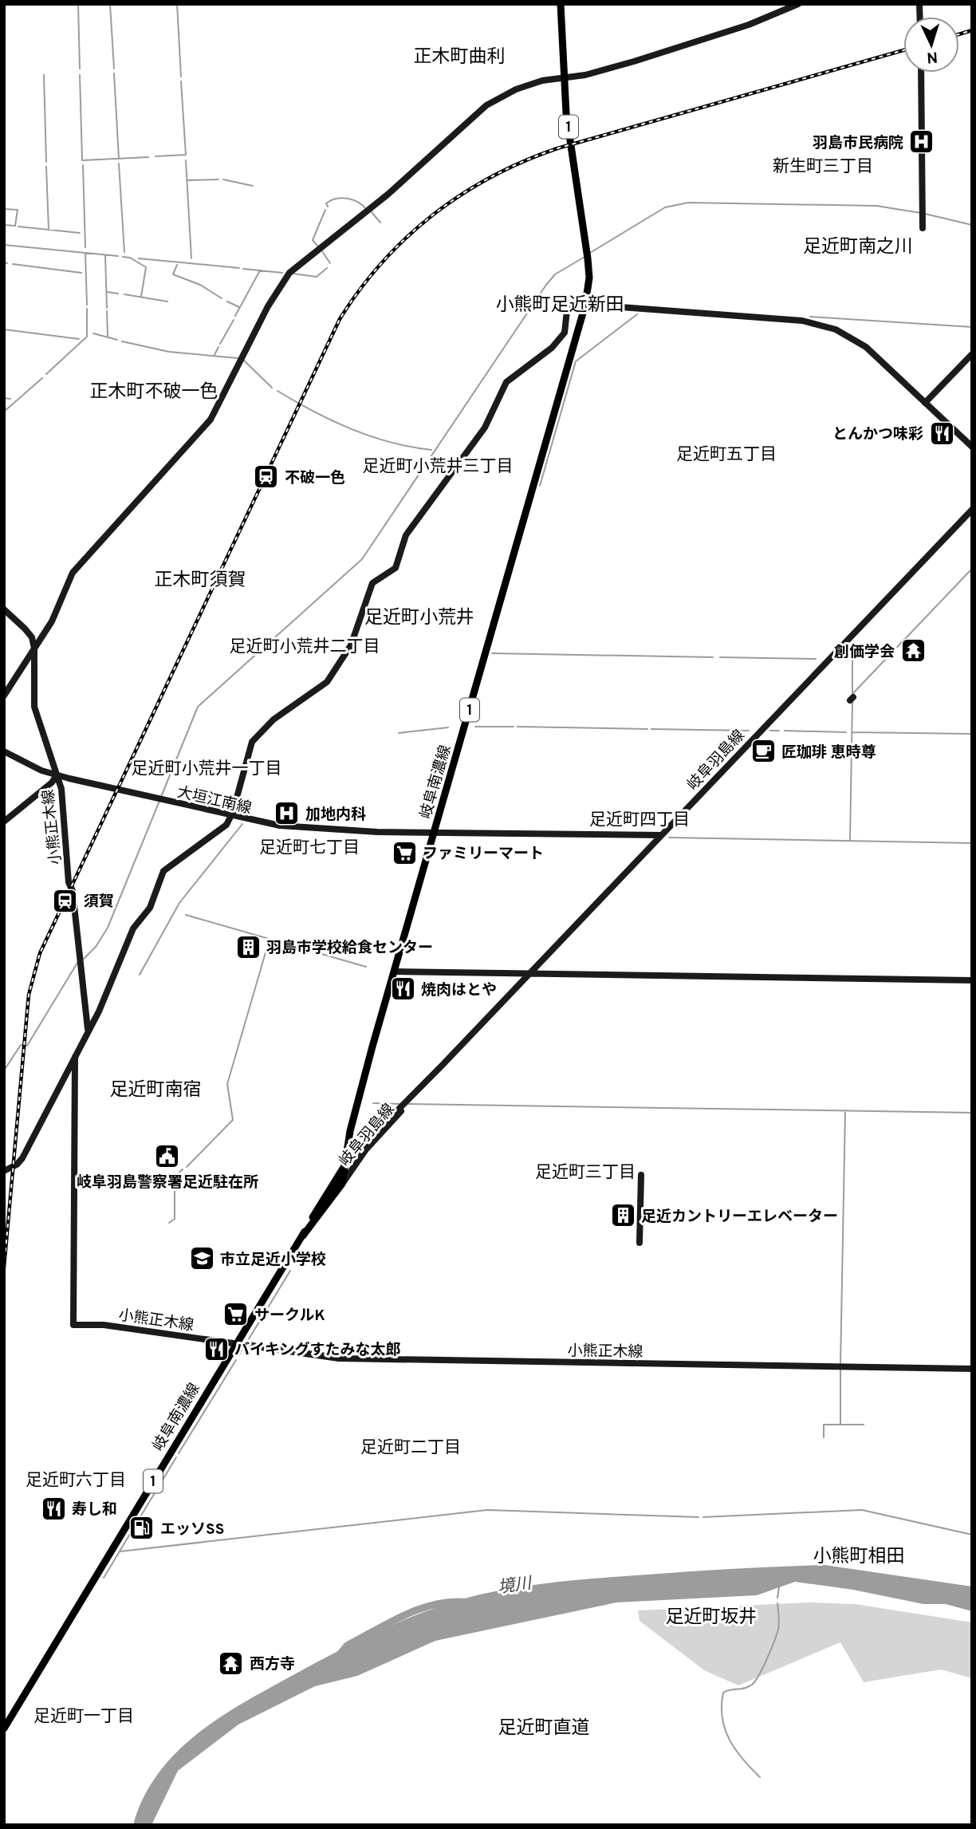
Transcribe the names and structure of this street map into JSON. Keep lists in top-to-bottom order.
{
  "streets": {
    "main road": ["1", "岐阜南濃線"],
    "street": ["岐阜羽島線", "大垣江南線", "小熊正木線"]
  },
  "crossings": [
    ["1", "岐阜南濃線"],
    ["岐阜羽島線", "岐阜南濃線"],
    ["岐阜羽島線", "大垣江南線"],
    ["岐阜南濃線", "大垣江南線"],
    ["岐阜南濃線", "小熊正木線"],
    ["大垣江南線", "小熊正木線"]
  ],
  "districts": [
    "正木町曲利",
    "新生町三丁目",
    "足近町南之川",
    "小熊町足近新田",
    "正木町不破一色",
    "足近町五丁目",
    "足近町小荒井三丁目",
    "正木町須賀",
    "足近町小荒井",
    "足近町小荒井二丁目",
    "足近町小荒井一丁目",
    "足近町四丁目",
    "足近町七丁目",
    "足近町南宿",
    "足近町三丁目",
    "足近町二丁目",
    "足近町六丁目",
    "小熊町相田",
    "足近町坂井",
    "足近町一丁目",
    "足近町直道"
  ],
  "water": ["境川"],
  "places": {
    "hospital": ["羽島市民病院", "加地内科"],
    "restaurant": [
      "とんかつ味彩",
      "焼肉はとや",
      "バイキングすたみな太郎",
      "寿し和"
    ],
    "station": ["不破一色", "須賀"],
    "temple": ["創価学会", "西方寺"],
    "cafe": ["匠珈琲 恵時尊"],
    "supermarket": ["ファミリーマート", "サークルK"],
    "building": ["羽島市学校給食センター", "足近カントリーエレベーター"],
    "public building": ["岐阜羽島警察署足近駐在所"],
    "school or university": ["市立足近小学校"],
    "fuel station": ["エッソSS"]
  },
  "north": "bottom"
}
